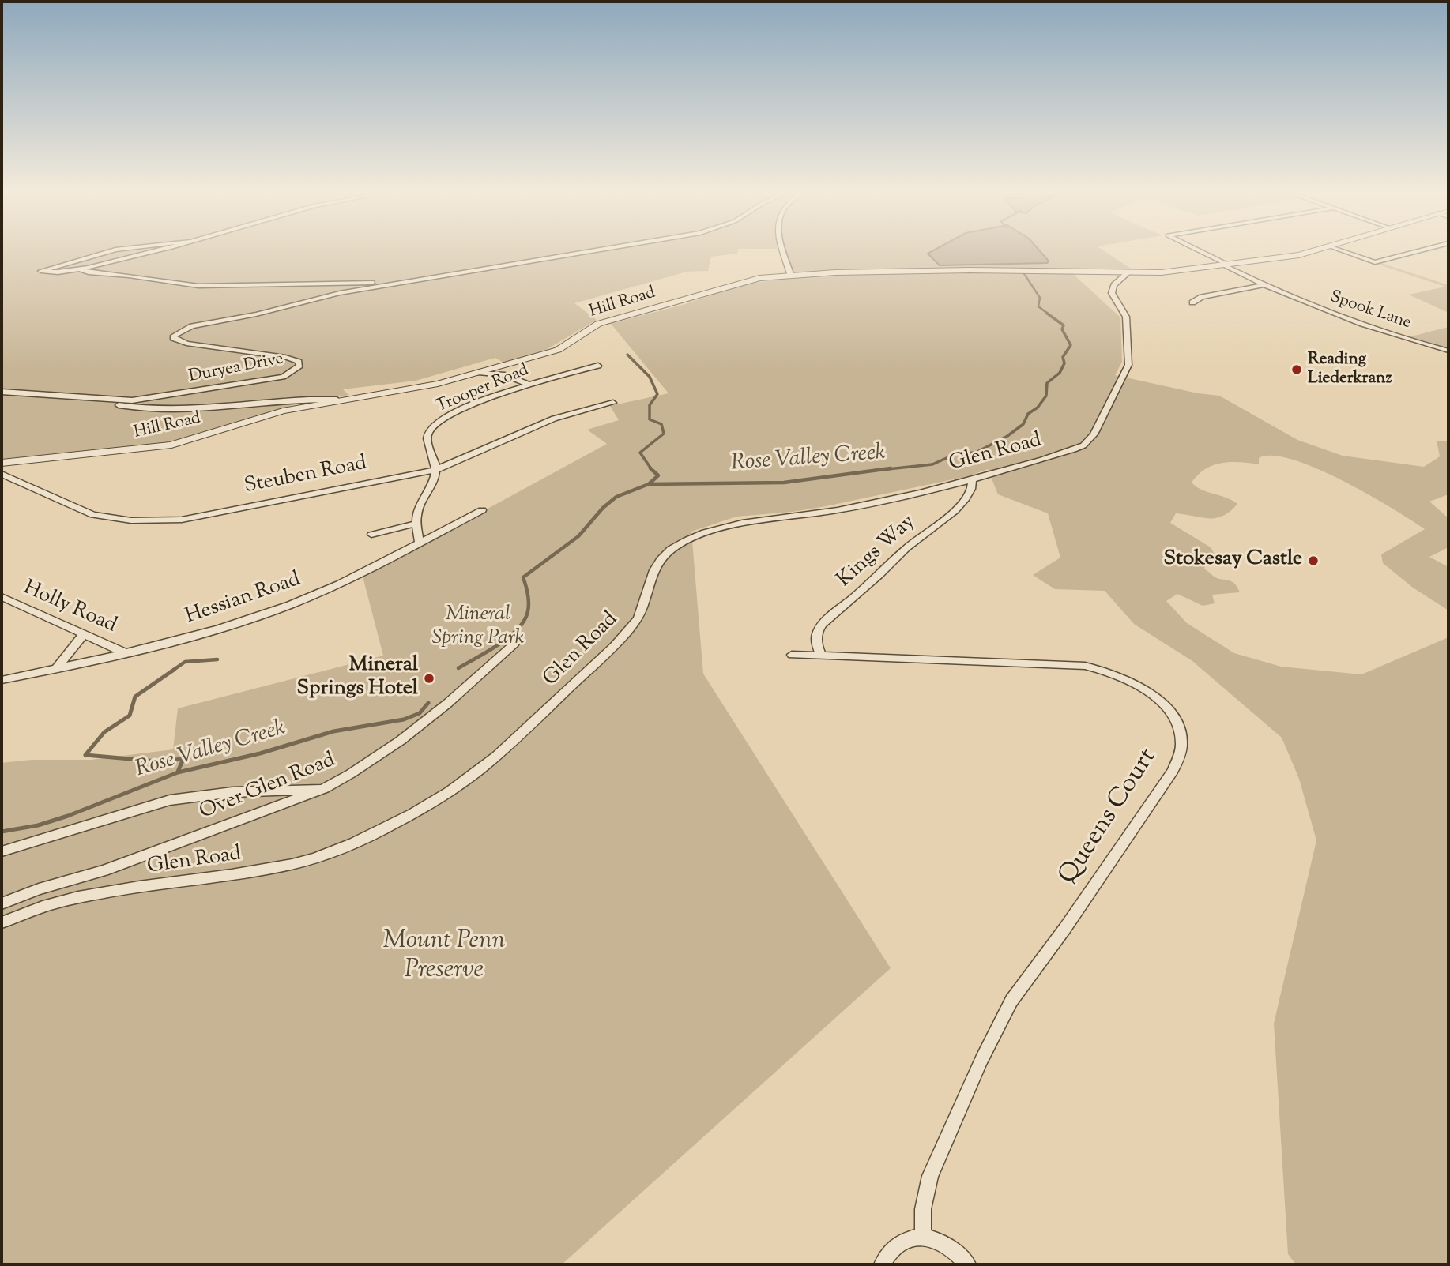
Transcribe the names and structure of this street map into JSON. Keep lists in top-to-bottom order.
{
  "streets": {
    "street": [
      "Hill Road",
      "Spook Lane",
      "Duryea Drive",
      "Trooper Road",
      "Glen Road",
      "Steuben Road",
      "Kings Way",
      "Hessian Road",
      "Holly Road",
      "Over Glen Road",
      "Queens Court"
    ]
  },
  "crossings": [
    ["Hill Road", "Spook Lane"],
    ["Hill Road", "Duryea Drive"],
    ["Hill Road", "Glen Road"],
    ["Trooper Road", "Steuben Road"],
    ["Glen Road", "Kings Way"],
    ["Kings Way", "Queens Court"],
    ["Hessian Road", "Holly Road"]
  ],
  "water": ["Rose Valley Creek"],
  "parks": ["Mineral Spring Park", "Mount Penn Preserve"],
  "places": ["Reading Liederkranz", "Stokesay Castle", "Mineral Springs Hotel"]
}
